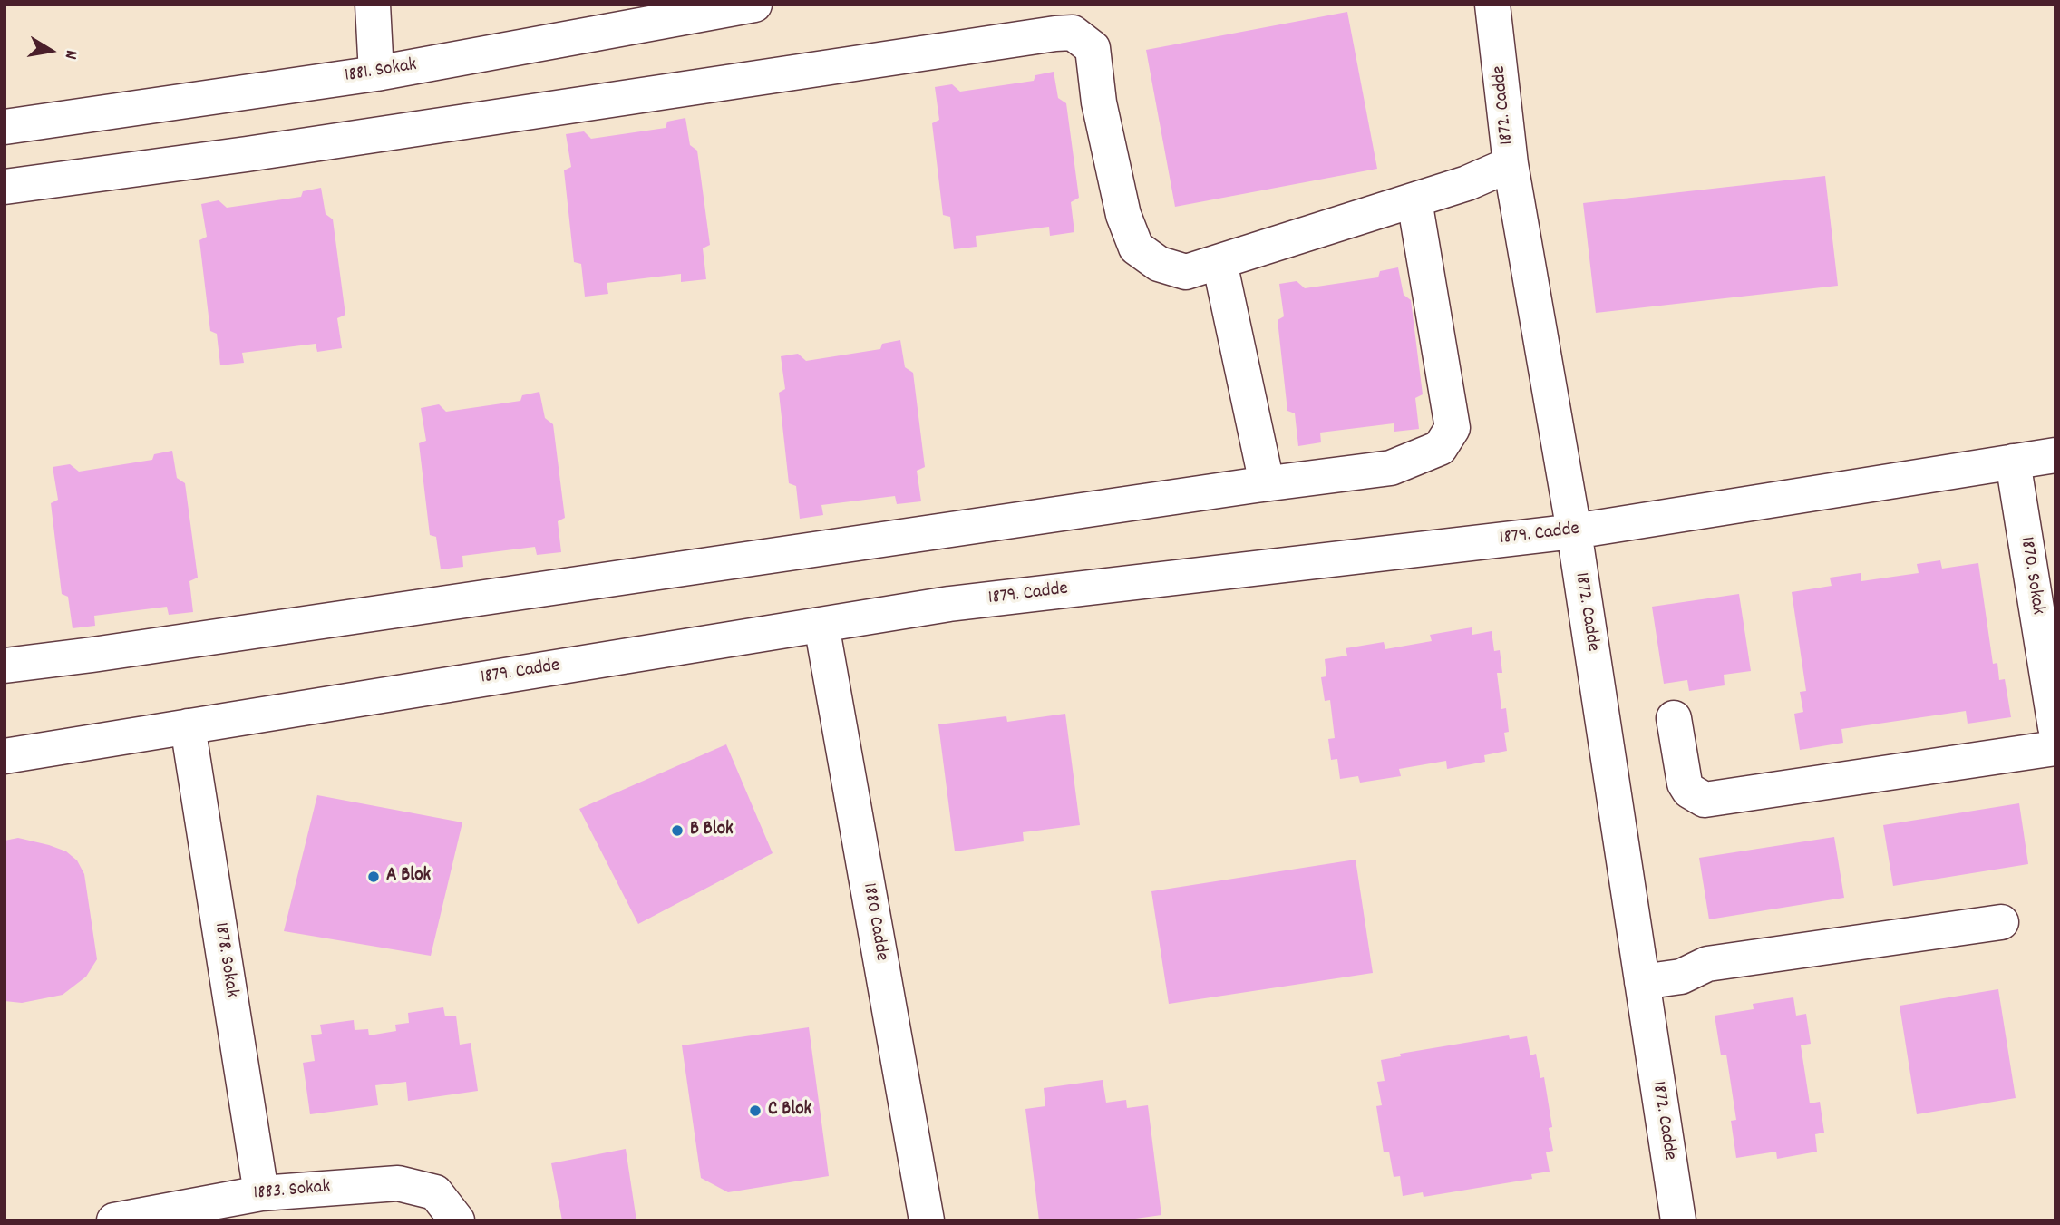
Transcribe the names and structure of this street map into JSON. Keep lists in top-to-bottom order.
{
  "streets": {
    "street": [
      "1881. Sokak",
      "1872. Cadde",
      "1879. Cadde",
      "1870. Sokak",
      "1880 Cadde",
      "1878. Sokak",
      "1883. Sokak"
    ]
  },
  "crossings": [
    ["1872. Cadde", "1879. Cadde"],
    ["1879. Cadde", "1870. Sokak"],
    ["1879. Cadde", "1880 Cadde"],
    ["1879. Cadde", "1878. Sokak"],
    ["1878. Sokak", "1883. Sokak"]
  ],
  "places": ["B Blok", "A Blok", "C Blok"],
  "north": "right"
}
